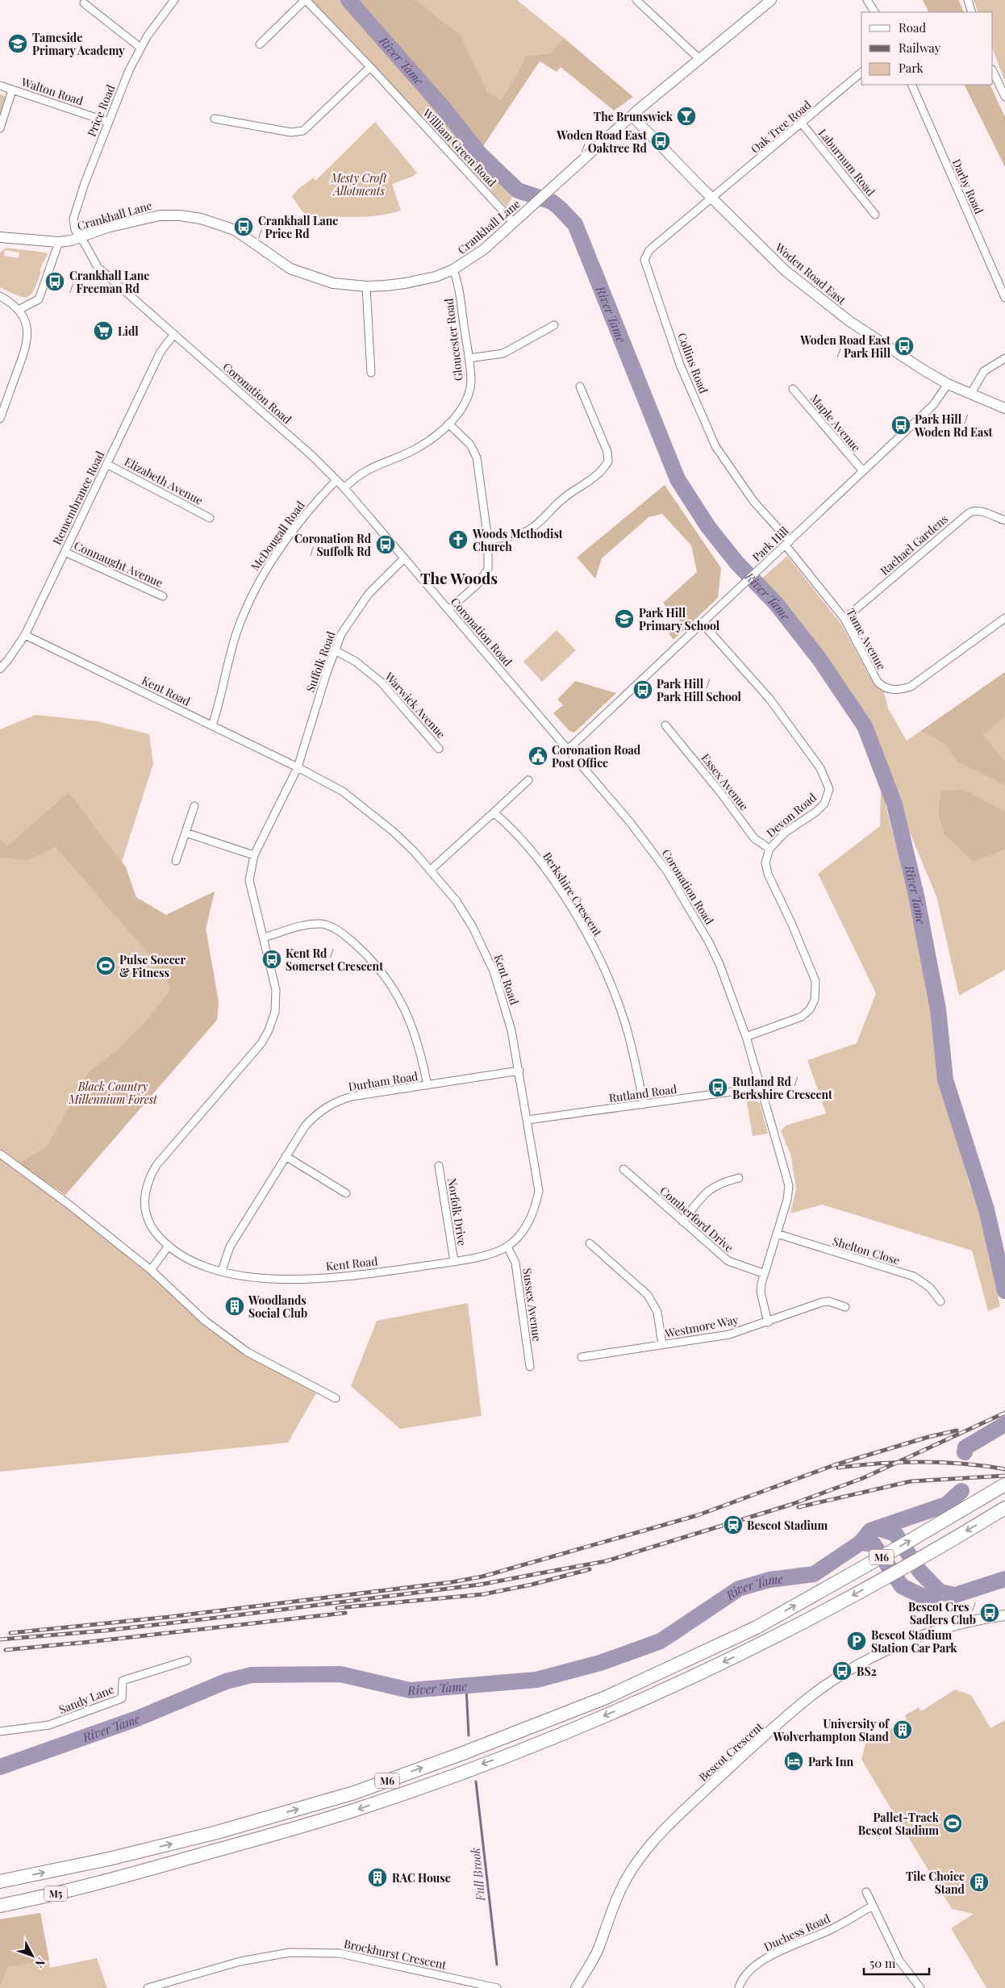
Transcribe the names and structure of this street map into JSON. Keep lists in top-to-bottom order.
{
  "streets": {
    "highway": ["M6", "M5"],
    "street": [
      "Walton Road",
      "Price Road",
      "Oak Tree Road",
      "William Green Road",
      "Laburnum Road",
      "Darby Road",
      "Crankhall Lane",
      "Woden Road East",
      "Gloucester Road",
      "Collins Road",
      "Coronation Road",
      "Maple Avenue",
      "Elizabeth Avenue",
      "Remembrance Road",
      "McDougall Road",
      "Park Hill",
      "Rachael Gardens",
      "Connaught Avenue",
      "Tame Avenue",
      "Suffolk Road",
      "Kent Road",
      "Warwick Avenue",
      "Essex Avenue",
      "Devon Road",
      "Berkshire Crescent",
      "Durham Road",
      "Rutland Road",
      "Norfolk Drive",
      "Comberford Drive",
      "Shelton Close",
      "Sussex Avenue",
      "Westmore Way",
      "Sandy Lane",
      "Bescot Crescent",
      "Duchess Road",
      "Brockhurst Crescent"
    ]
  },
  "crossings": [
    ["Walton Road", "Price Road"],
    ["Price Road", "Crankhall Lane"],
    ["Price Road", "Coronation Road"],
    ["Oak Tree Road", "Laburnum Road"],
    ["Oak Tree Road", "Woden Road East"],
    ["Oak Tree Road", "Collins Road"],
    ["William Green Road", "Crankhall Lane"],
    ["Crankhall Lane", "Woden Road East"],
    ["Crankhall Lane", "Gloucester Road"],
    ["Crankhall Lane", "Coronation Road"],
    ["Woden Road East", "Collins Road"],
    ["Woden Road East", "Park Hill"],
    ["Gloucester Road", "Coronation Road"],
    ["Collins Road", "Park Hill"],
    ["Collins Road", "Tame Avenue"],
    ["Coronation Road", "Remembrance Road"],
    ["Coronation Road", "McDougall Road"],
    ["Coronation Road", "Park Hill"],
    ["Coronation Road", "Suffolk Road"],
    ["Coronation Road", "Devon Road"],
    ["Coronation Road", "Rutland Road"],
    ["Coronation Road", "Comberford Drive"],
    ["Coronation Road", "Shelton Close"],
    ["Coronation Road", "Westmore Way"],
    ["Maple Avenue", "Park Hill"],
    ["Elizabeth Avenue", "Remembrance Road"],
    ["Remembrance Road", "Connaught Avenue"],
    ["Remembrance Road", "Kent Road"],
    ["McDougall Road", "Kent Road"],
    ["Park Hill", "Tame Avenue"],
    ["Park Hill", "Devon Road"],
    ["Rachael Gardens", "Tame Avenue"],
    ["Suffolk Road", "Kent Road"],
    ["Suffolk Road", "Warwick Avenue"],
    ["Kent Road", "Durham Road"],
    ["Kent Road", "Rutland Road"],
    ["Kent Road", "Norfolk Drive"],
    ["Kent Road", "Sussex Avenue"],
    ["Essex Avenue", "Devon Road"],
    ["Berkshire Crescent", "Rutland Road"],
    ["M6", "M5"]
  ],
  "districts": ["The Woods"],
  "water": ["River Tame", "Full Brook"],
  "parks": ["Mesty Croft Allotments", "Black Country Millennium Forest"],
  "places": {
    "school or university": ["Tameside Primary Academy", "Park Hill Primary School"],
    "bar": ["The Brunswick"],
    "bus stop": [
      "Woden Road East / Oaktree Rd",
      "Crankhall Lane / Price Rd",
      "Crankhall Lane / Freeman Rd",
      "Woden Road East / Park Hill",
      "Park Hill / Woden Rd East",
      "Coronation Rd / Suffolk Rd",
      "Park Hill / Park Hill School",
      "Kent Rd / Somerset Crescent",
      "Rutland Rd / Berkshire Crescent",
      "Bescot Cres / Sadlers Club",
      "BS2"
    ],
    "supermarket": ["Lidl"],
    "church": ["Woods Methodist Church"],
    "public building": ["Coronation Road Post Office"],
    "sports": ["Pulse Soccer & Fitness", "Pallet-Track Bescot Stadium"],
    "building": [
      "Woodlands Social Club",
      "University of Wolverhampton Stand",
      "RAC House",
      "Tile Choice Stand"
    ],
    "station": ["Bescot Stadium"],
    "parking": ["Bescot Stadium Station Car Park"],
    "hotel": ["Park Inn"]
  },
  "legend": ["Road", "Railway", "Park"],
  "scale_bar": "50 m",
  "north": "bottom right"
}
